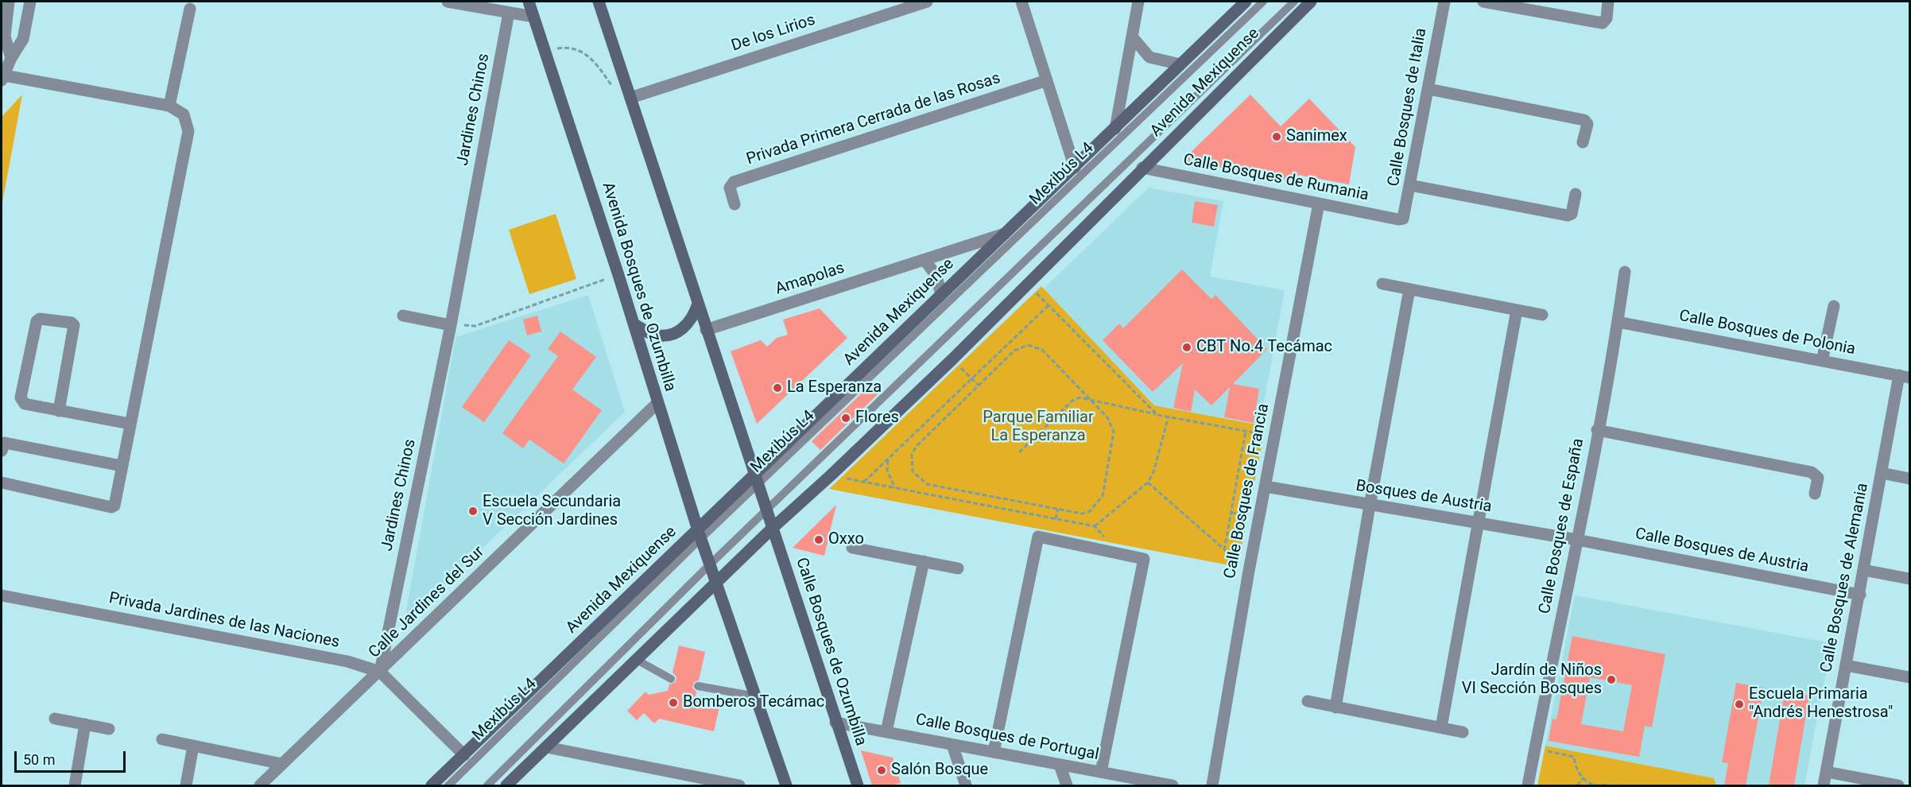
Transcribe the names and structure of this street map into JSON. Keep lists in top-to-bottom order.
{
  "streets": {
    "main road": ["Avenida Mexiquense", "Avenida Bosques de Ozumbilla", "Calle Bosques de Ozumbilla"],
    "street": [
      "De los Lirios",
      "Calle Bosques de Italia",
      "Jardines Chinos",
      "Privada Primera Cerrada de las Rosas",
      "Calle Bosques de Rumania",
      "Amapolas",
      "Calle Bosques de Polonia",
      "Calle Bosques de Francia",
      "Bosques de Austria",
      "Calle Bosques de España",
      "Calle Bosques de Austria",
      "Calle Bosques de Alemania",
      "Calle Jardines del Sur",
      "Privada Jardines de las Naciones",
      "Calle Bosques de Portugal"
    ],
    "lane": ["Mexibús L4"]
  },
  "crossings": [
    ["Avenida Mexiquense", "Mexibús L4"],
    ["Avenida Mexiquense", "Calle Bosques de Rumania"],
    ["Avenida Mexiquense", "Amapolas"],
    ["Avenida Mexiquense", "Avenida Bosques de Ozumbilla"],
    ["Avenida Mexiquense", "Privada Jardines de las Naciones"],
    ["Avenida Mexiquense", "Calle Bosques de Ozumbilla"],
    ["Calle Bosques de Italia", "Calle Bosques de Rumania"],
    ["Jardines Chinos", "Calle Jardines del Sur"],
    ["Jardines Chinos", "Privada Jardines de las Naciones"],
    ["Mexibús L4", "Avenida Bosques de Ozumbilla"],
    ["Calle Bosques de Rumania", "Calle Bosques de Francia"],
    ["Avenida Bosques de Ozumbilla", "Calle Jardines del Sur"],
    ["Calle Bosques de Polonia", "Calle Bosques de España"],
    ["Calle Bosques de Polonia", "Calle Bosques de Alemania"],
    ["Calle Bosques de Francia", "Bosques de Austria"],
    ["Bosques de Austria", "Calle Bosques de España"],
    ["Bosques de Austria", "Calle Bosques de Austria"],
    ["Calle Bosques de España", "Calle Bosques de Austria"],
    ["Calle Bosques de Austria", "Calle Bosques de Alemania"],
    ["Calle Jardines del Sur", "Privada Jardines de las Naciones"],
    ["Calle Bosques de Ozumbilla", "Calle Bosques de Portugal"]
  ],
  "parks": ["Parque Familiar La Esperanza"],
  "places": [
    "Sanimex",
    "CBT No.4 Tecámac",
    "La Esperanza",
    "Flores",
    "Escuela Secundaria V Sección Jardines",
    "Oxxo",
    "Jardín de Niños VI Sección Bosques",
    "Bomberos Tecámac",
    "Escuela Primaria \"Andrés Henestrosa\"",
    "Salón Bosque"
  ],
  "scale_bar": "50 m"
}
